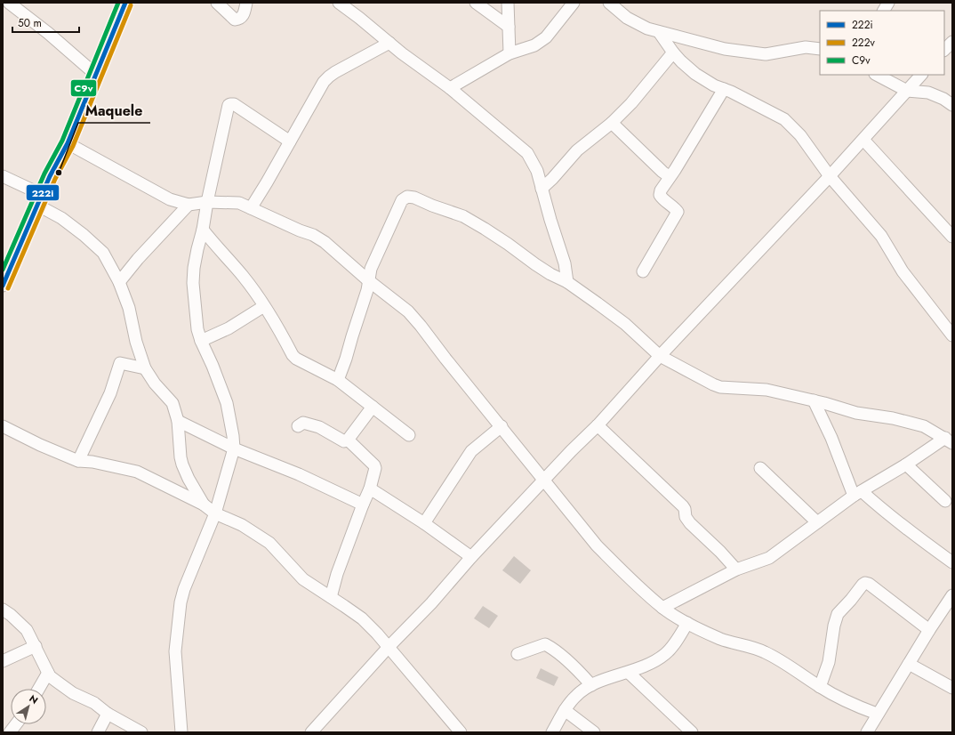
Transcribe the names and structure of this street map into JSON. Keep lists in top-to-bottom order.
{
  "places": ["Maquele"],
  "lines": ["transit line 222i", "transit line C9v", "transit line 222v"],
  "legend": ["222i", "222v", "C9v"],
  "scale_bar": "50 m",
  "north": "top right"
}
